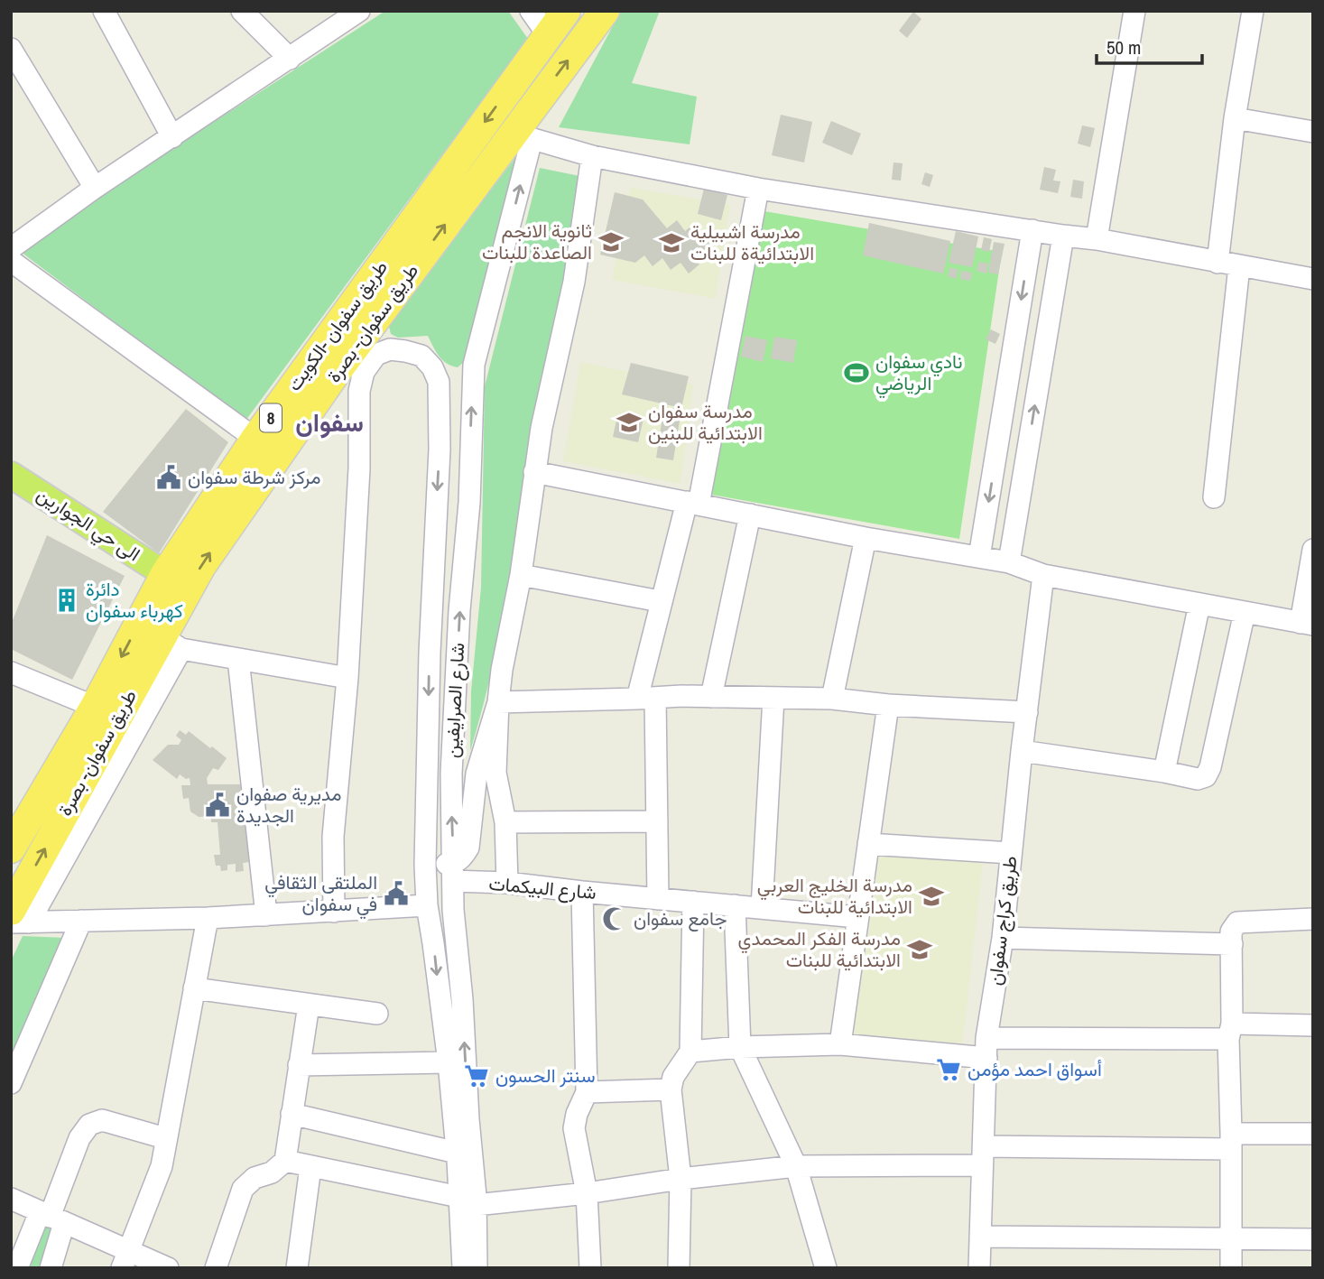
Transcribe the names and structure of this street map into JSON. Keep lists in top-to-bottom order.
{
  "streets": {
    "highway": ["طريق سفوان- بصرة", "طريق سفوان -الكويت", "8"],
    "main road": ["الى حي الجوارين"],
    "street": ["شارع الصرايفين", "شارع البيكمات", "طريق كراج سفوان"]
  },
  "crossings": [
    ["طريق سفوان- بصرة", "طريق سفوان -الكويت"],
    ["طريق سفوان- بصرة", "شارع الصرايفين"],
    ["طريق سفوان -الكويت", "الى حي الجوارين"],
    ["شارع الصرايفين", "شارع البيكمات"]
  ],
  "one_way": ["طريق سفوان- بصرة", "طريق سفوان -الكويت"],
  "districts": ["سفوان"],
  "places": {
    "school or university": [
      "ثانوية الانجم الصاعدة للبنات",
      "مدرسة اشبيلية الابتدائيةة للبنات",
      "مدرسة سفوان الابتدائية للبنين",
      "مدرسة الخليج العربي الابتدائية للبنات",
      "مدرسة الفكر المحمدي الابتدائية للبنات"
    ],
    "sports": ["نادي سفوان الرياضي"],
    "public building": ["مركز شرطة سفوان", "مديرية صفوان الجديدة", "الملتقى الثقافي في سفوان"],
    "building": ["دائرة كهرباء سفوان"],
    "mosque": ["جامع سفوان"],
    "supermarket": ["أسواق احمد مؤمن", "سنتر الحسون"]
  },
  "scale_bar": "50 m"
}
